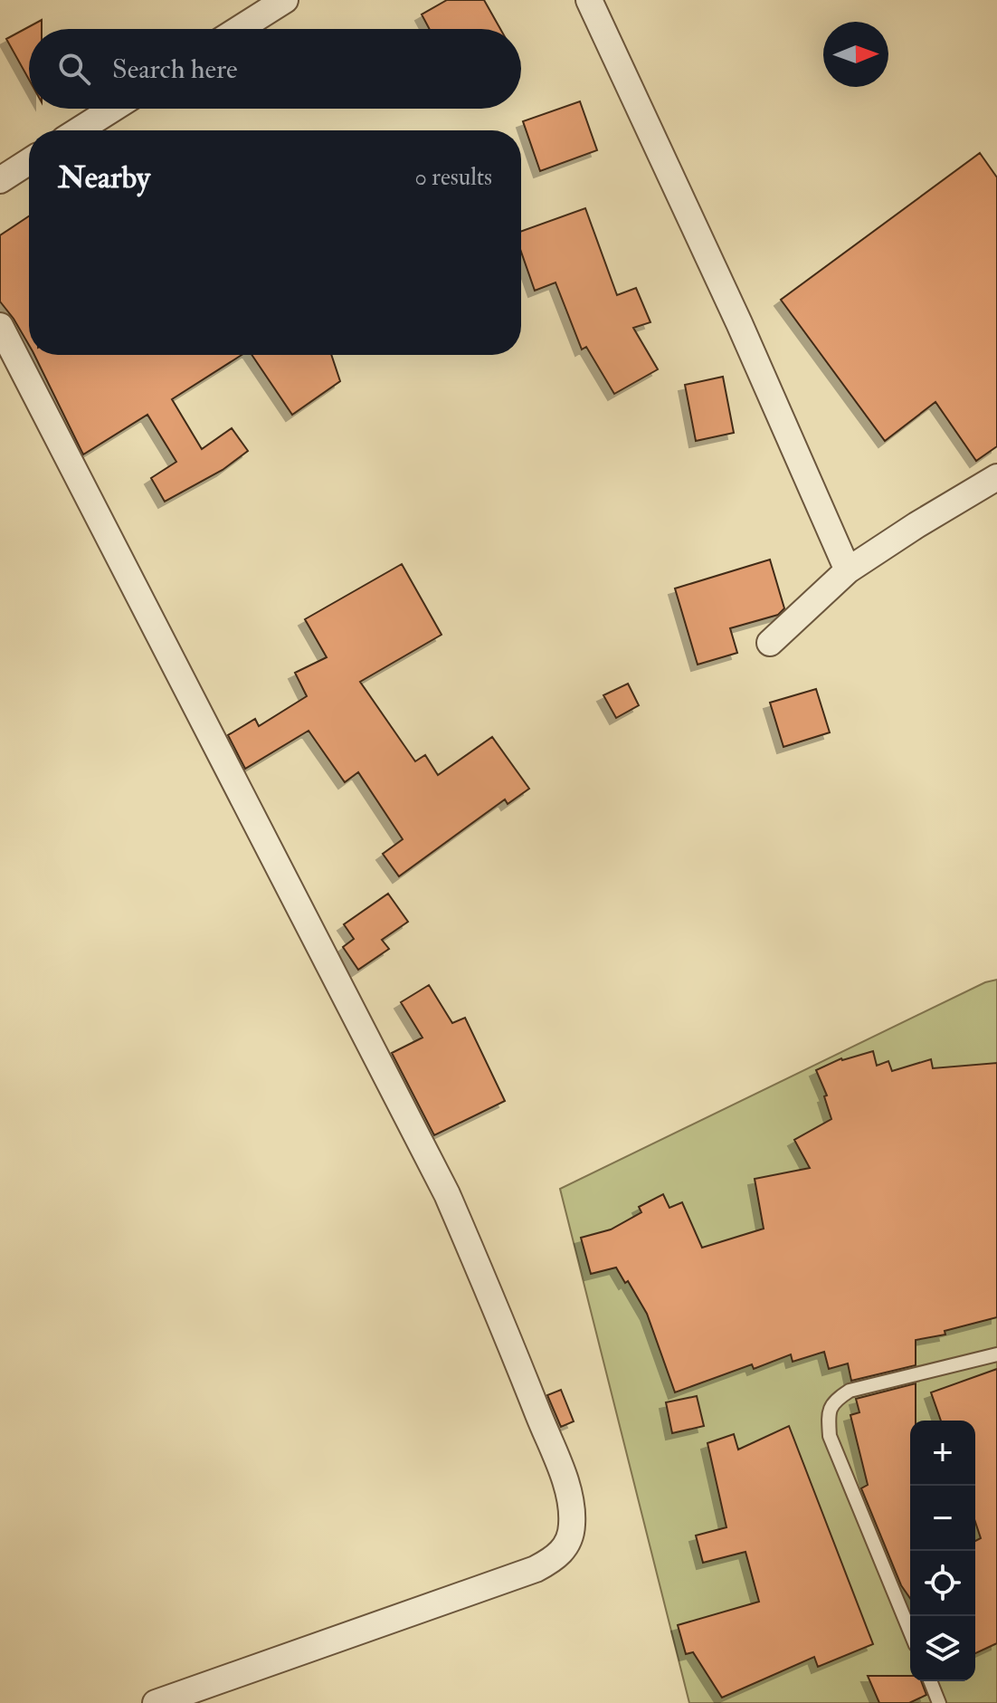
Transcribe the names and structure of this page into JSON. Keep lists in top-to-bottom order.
{
  "north": "right",
  "page": {
    "search": "Search here",
    "heading": ["Nearby", "0 results"],
    "map_buttons": ["+", "−"]
  }
}
